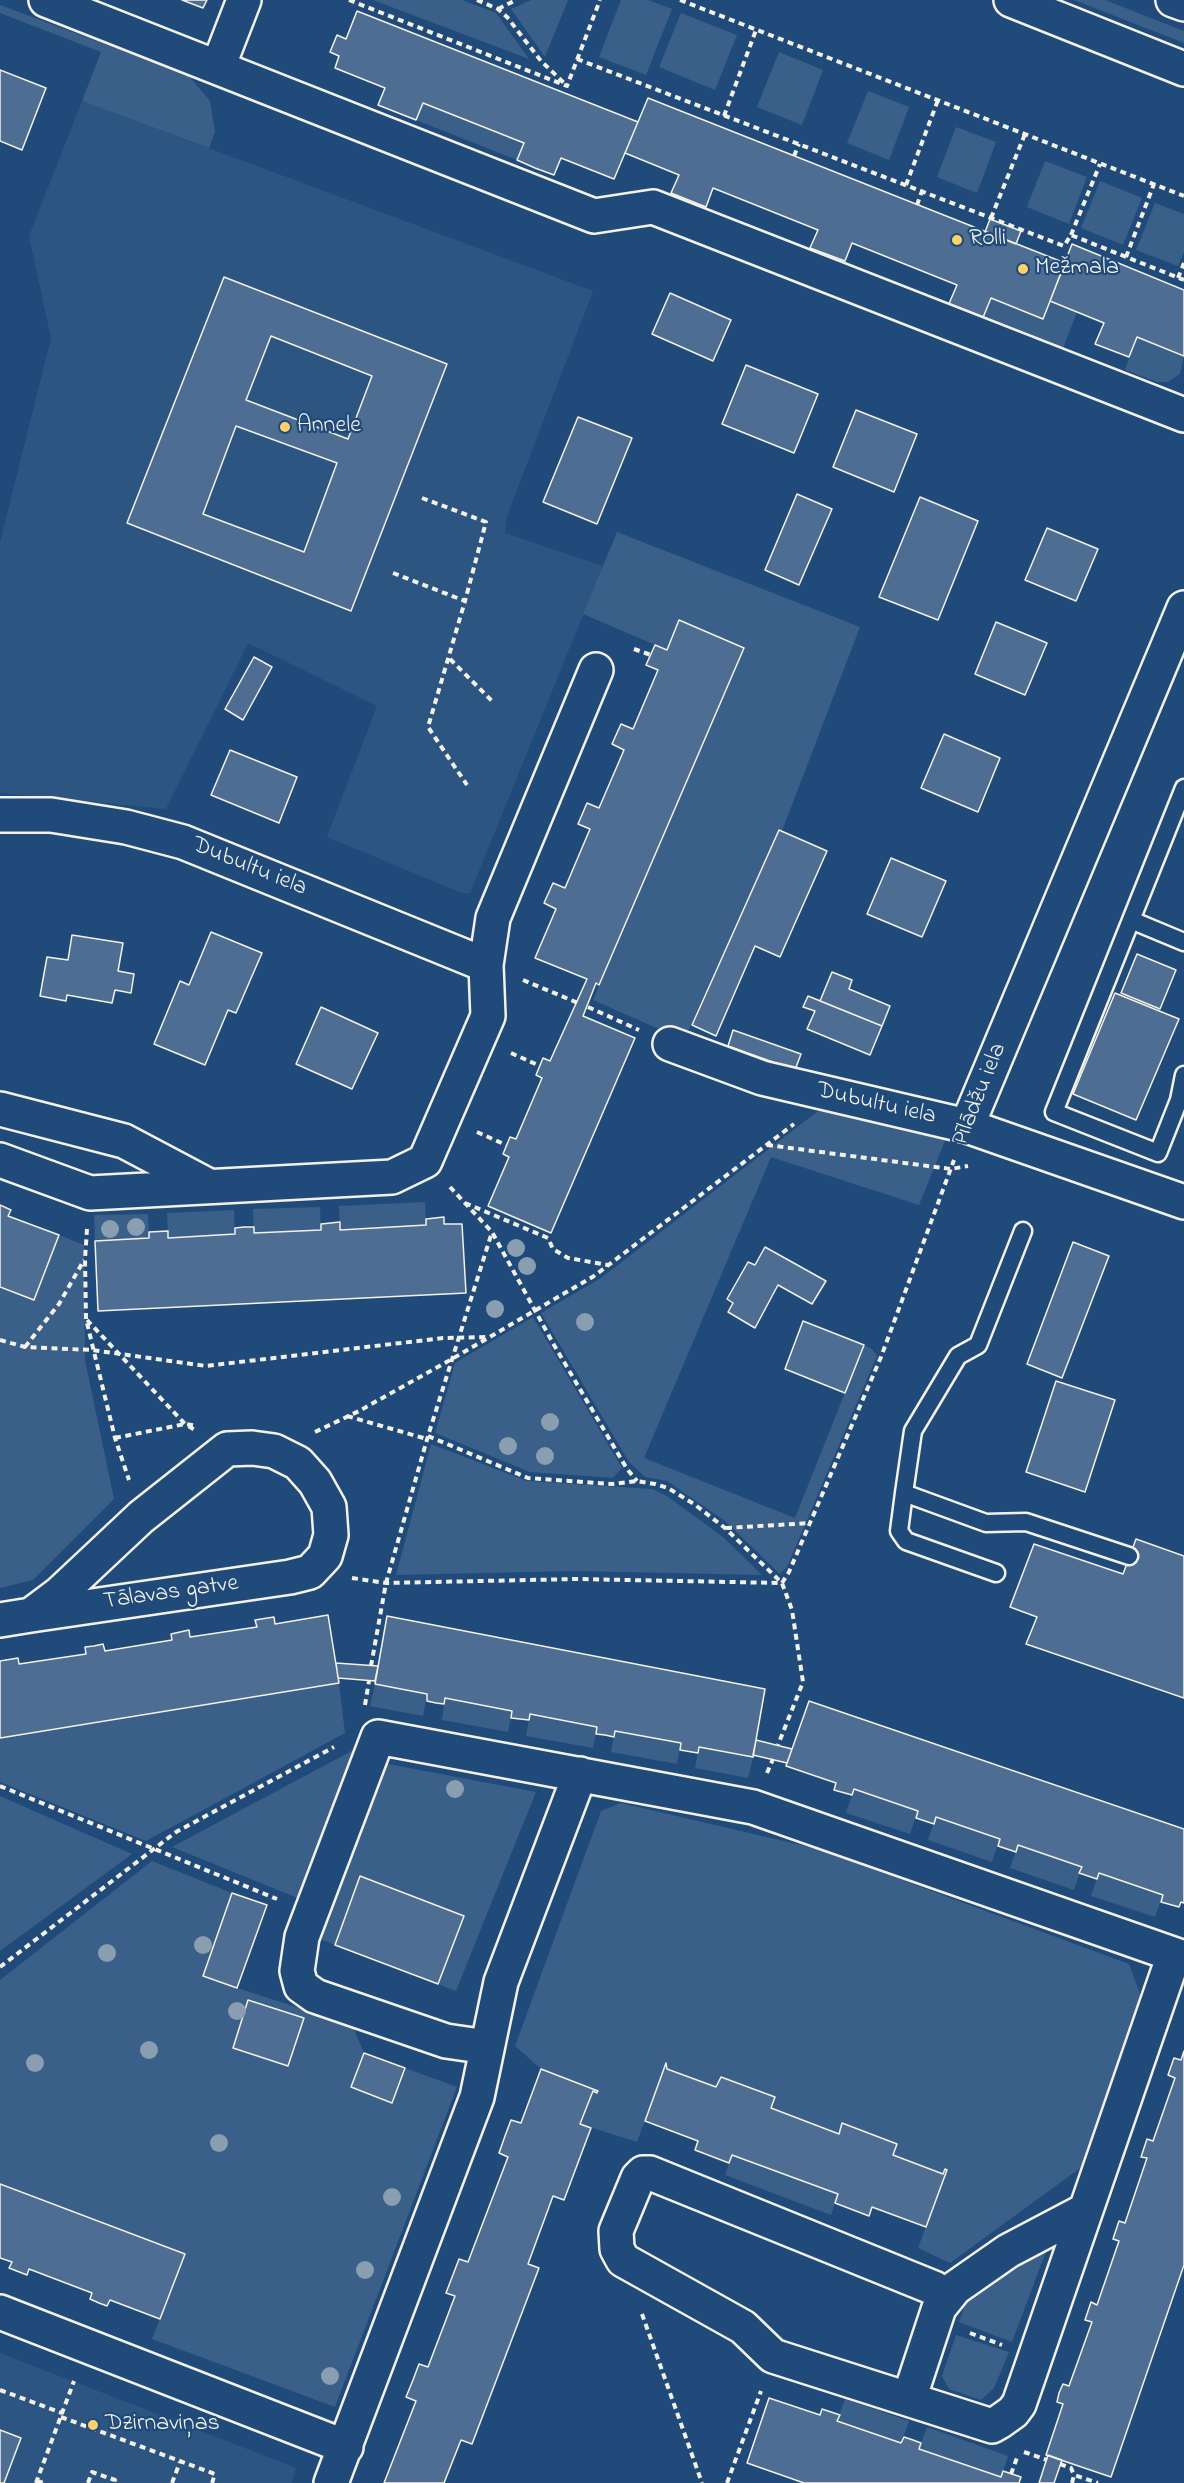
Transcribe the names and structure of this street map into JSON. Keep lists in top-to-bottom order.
{
  "streets": {
    "street": ["Dubultu iela", "Pīlādžu iela", "Tālavas gatve"]
  },
  "crossings": [
    ["Dubultu iela", "Pīlādžu iela"]
  ],
  "places": [
    "Rolli",
    "Mežmala",
    "Annele",
    "Dzirnaviņas"
  ]
}
